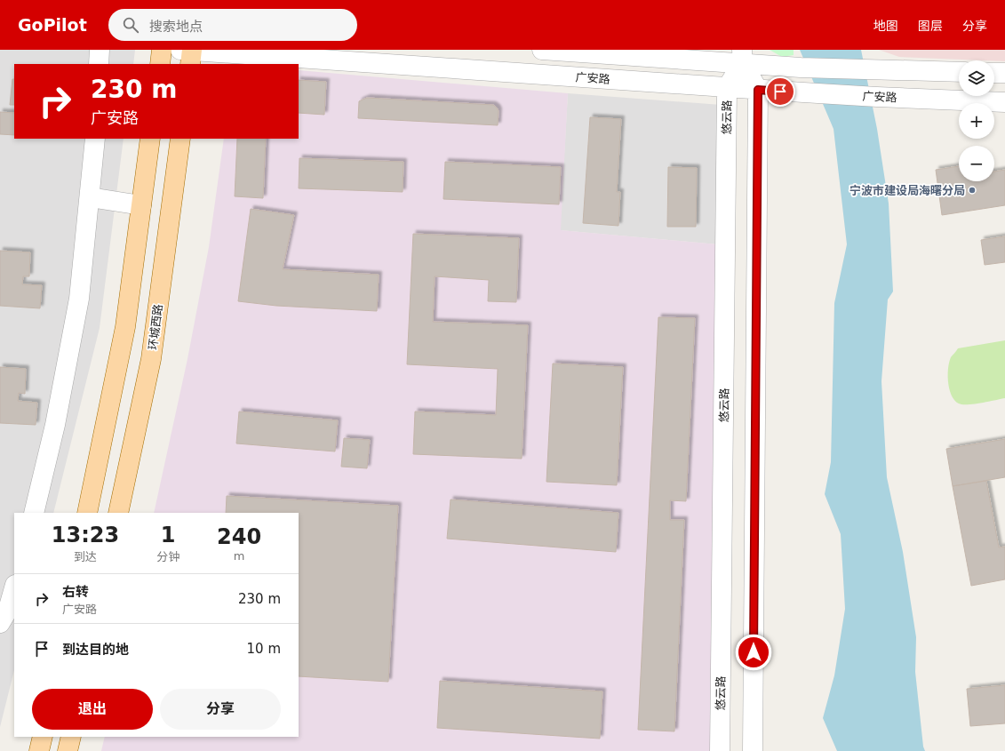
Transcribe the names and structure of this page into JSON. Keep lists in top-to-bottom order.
{
  "streets": {
    "main road": ["环城西路"],
    "street": ["广安路", "悠云路"]
  },
  "crossings": [
    ["广安路", "悠云路"]
  ],
  "places": ["宁波市建设局海曙分局"],
  "page": {
    "header": "GoPilot",
    "search": "搜索地点",
    "nav": ["地图", "图层", "分享"],
    "map_buttons": ["+", "−"],
    "turn": ["230 m", "广安路"],
    "eta": [
      "13:23",
      "到达",
      "1",
      "分钟",
      "240",
      "m"
    ],
    "list": [
      {
        "name": "右转",
        "note": "广安路",
        "value": "230 m"
      },
      {
        "name": "到达目的地",
        "value": "10 m"
      }
    ],
    "buttons": ["退出", "分享"]
  }
}
